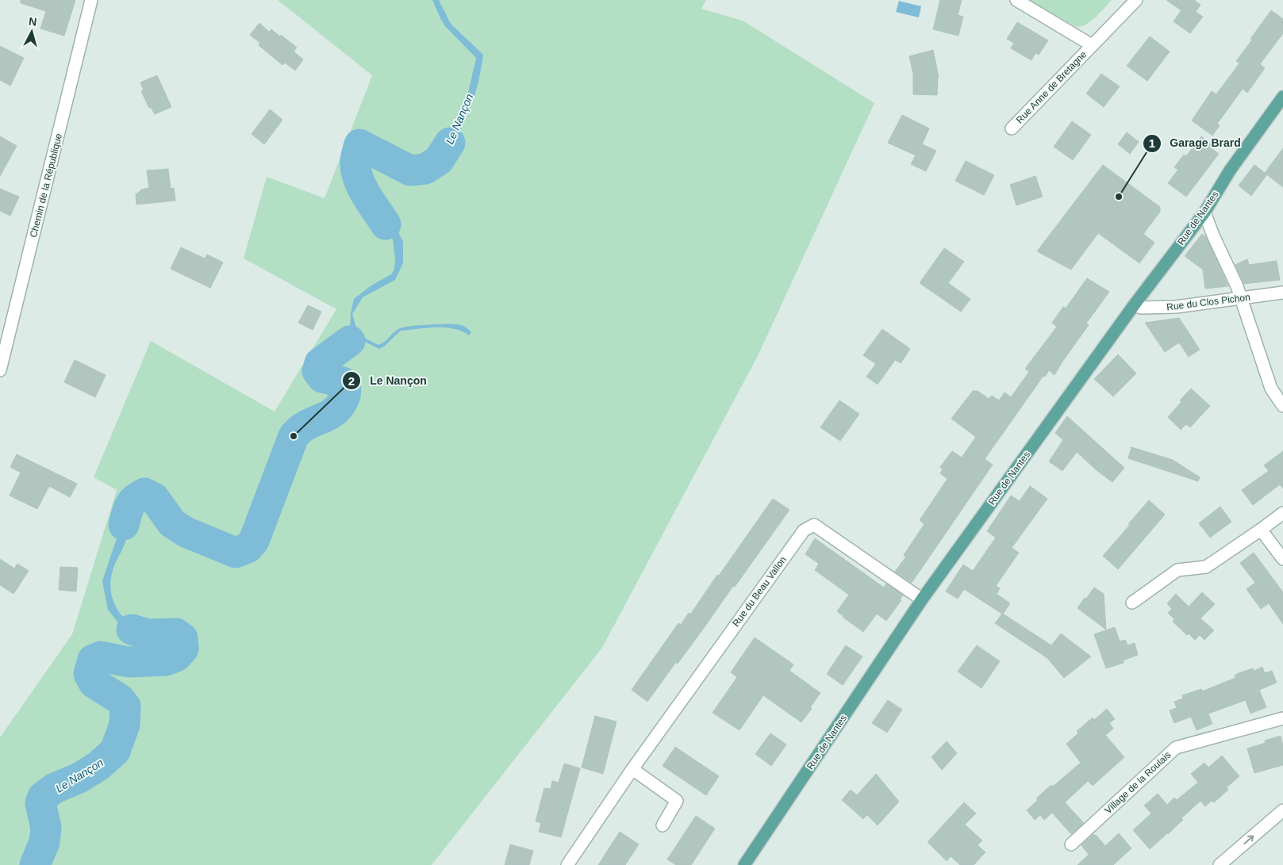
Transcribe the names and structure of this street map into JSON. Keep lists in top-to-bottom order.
{
  "streets": {
    "main road": ["Rue de Nantes"],
    "street": [
      "Rue Anne de Bretagne",
      "Chemin de la République",
      "Rue du Clos Pichon",
      "Rue du Beau Vallon",
      "Village de la Roulais"
    ]
  },
  "crossings": [
    ["Rue de Nantes", "Rue du Clos Pichon"],
    ["Rue de Nantes", "Rue du Beau Vallon"]
  ],
  "water": ["Le Nançon"],
  "places": ["Garage Brard", "Le Nançon"],
  "north": "top"
}
